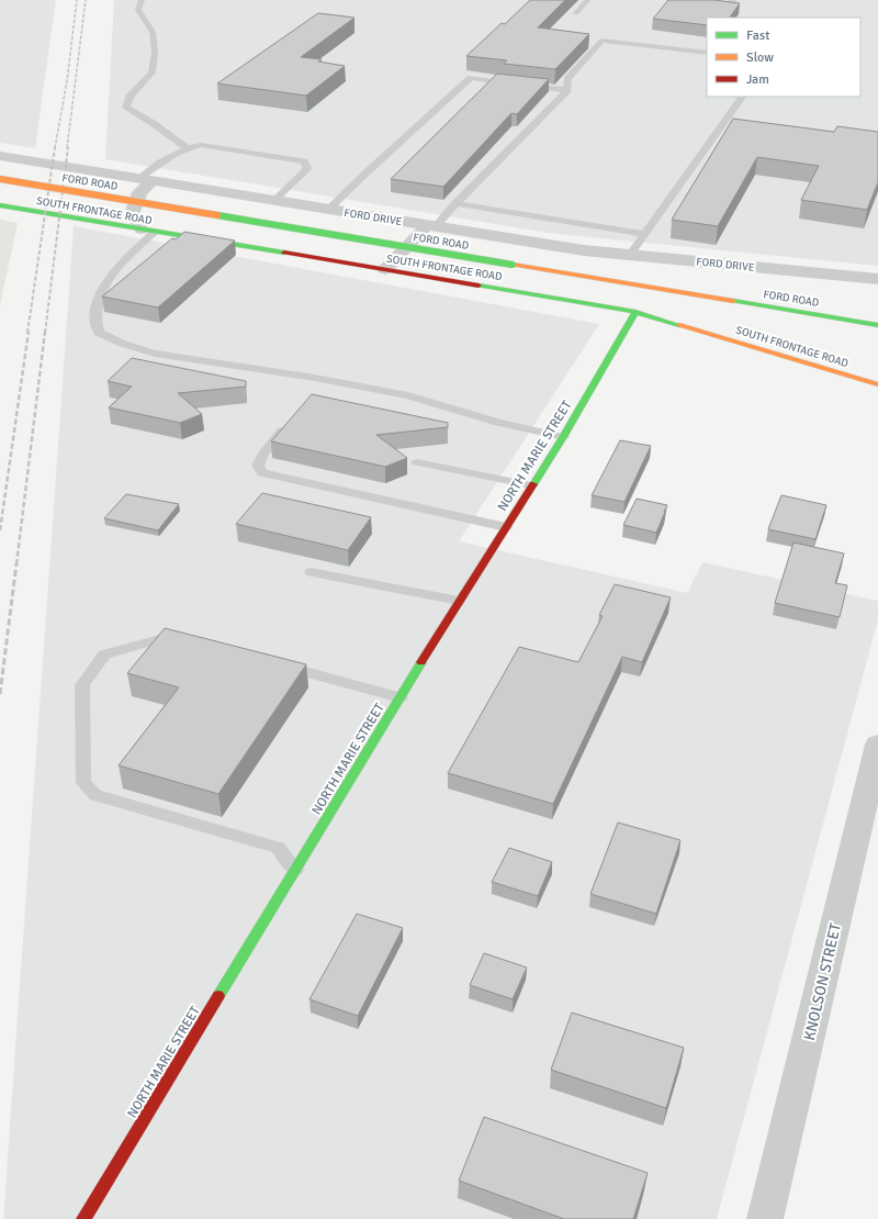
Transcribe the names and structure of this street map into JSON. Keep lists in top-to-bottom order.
{
  "streets": {
    "street": [
      "FORD ROAD",
      "SOUTH FRONTAGE ROAD",
      "FORD DRIVE",
      "NORTH MARIE STREET",
      "KNOLSON STREET"
    ]
  },
  "crossings": [
    ["SOUTH FRONTAGE ROAD", "NORTH MARIE STREET"]
  ],
  "legend": ["Fast", "Slow", "Jam"]
}
